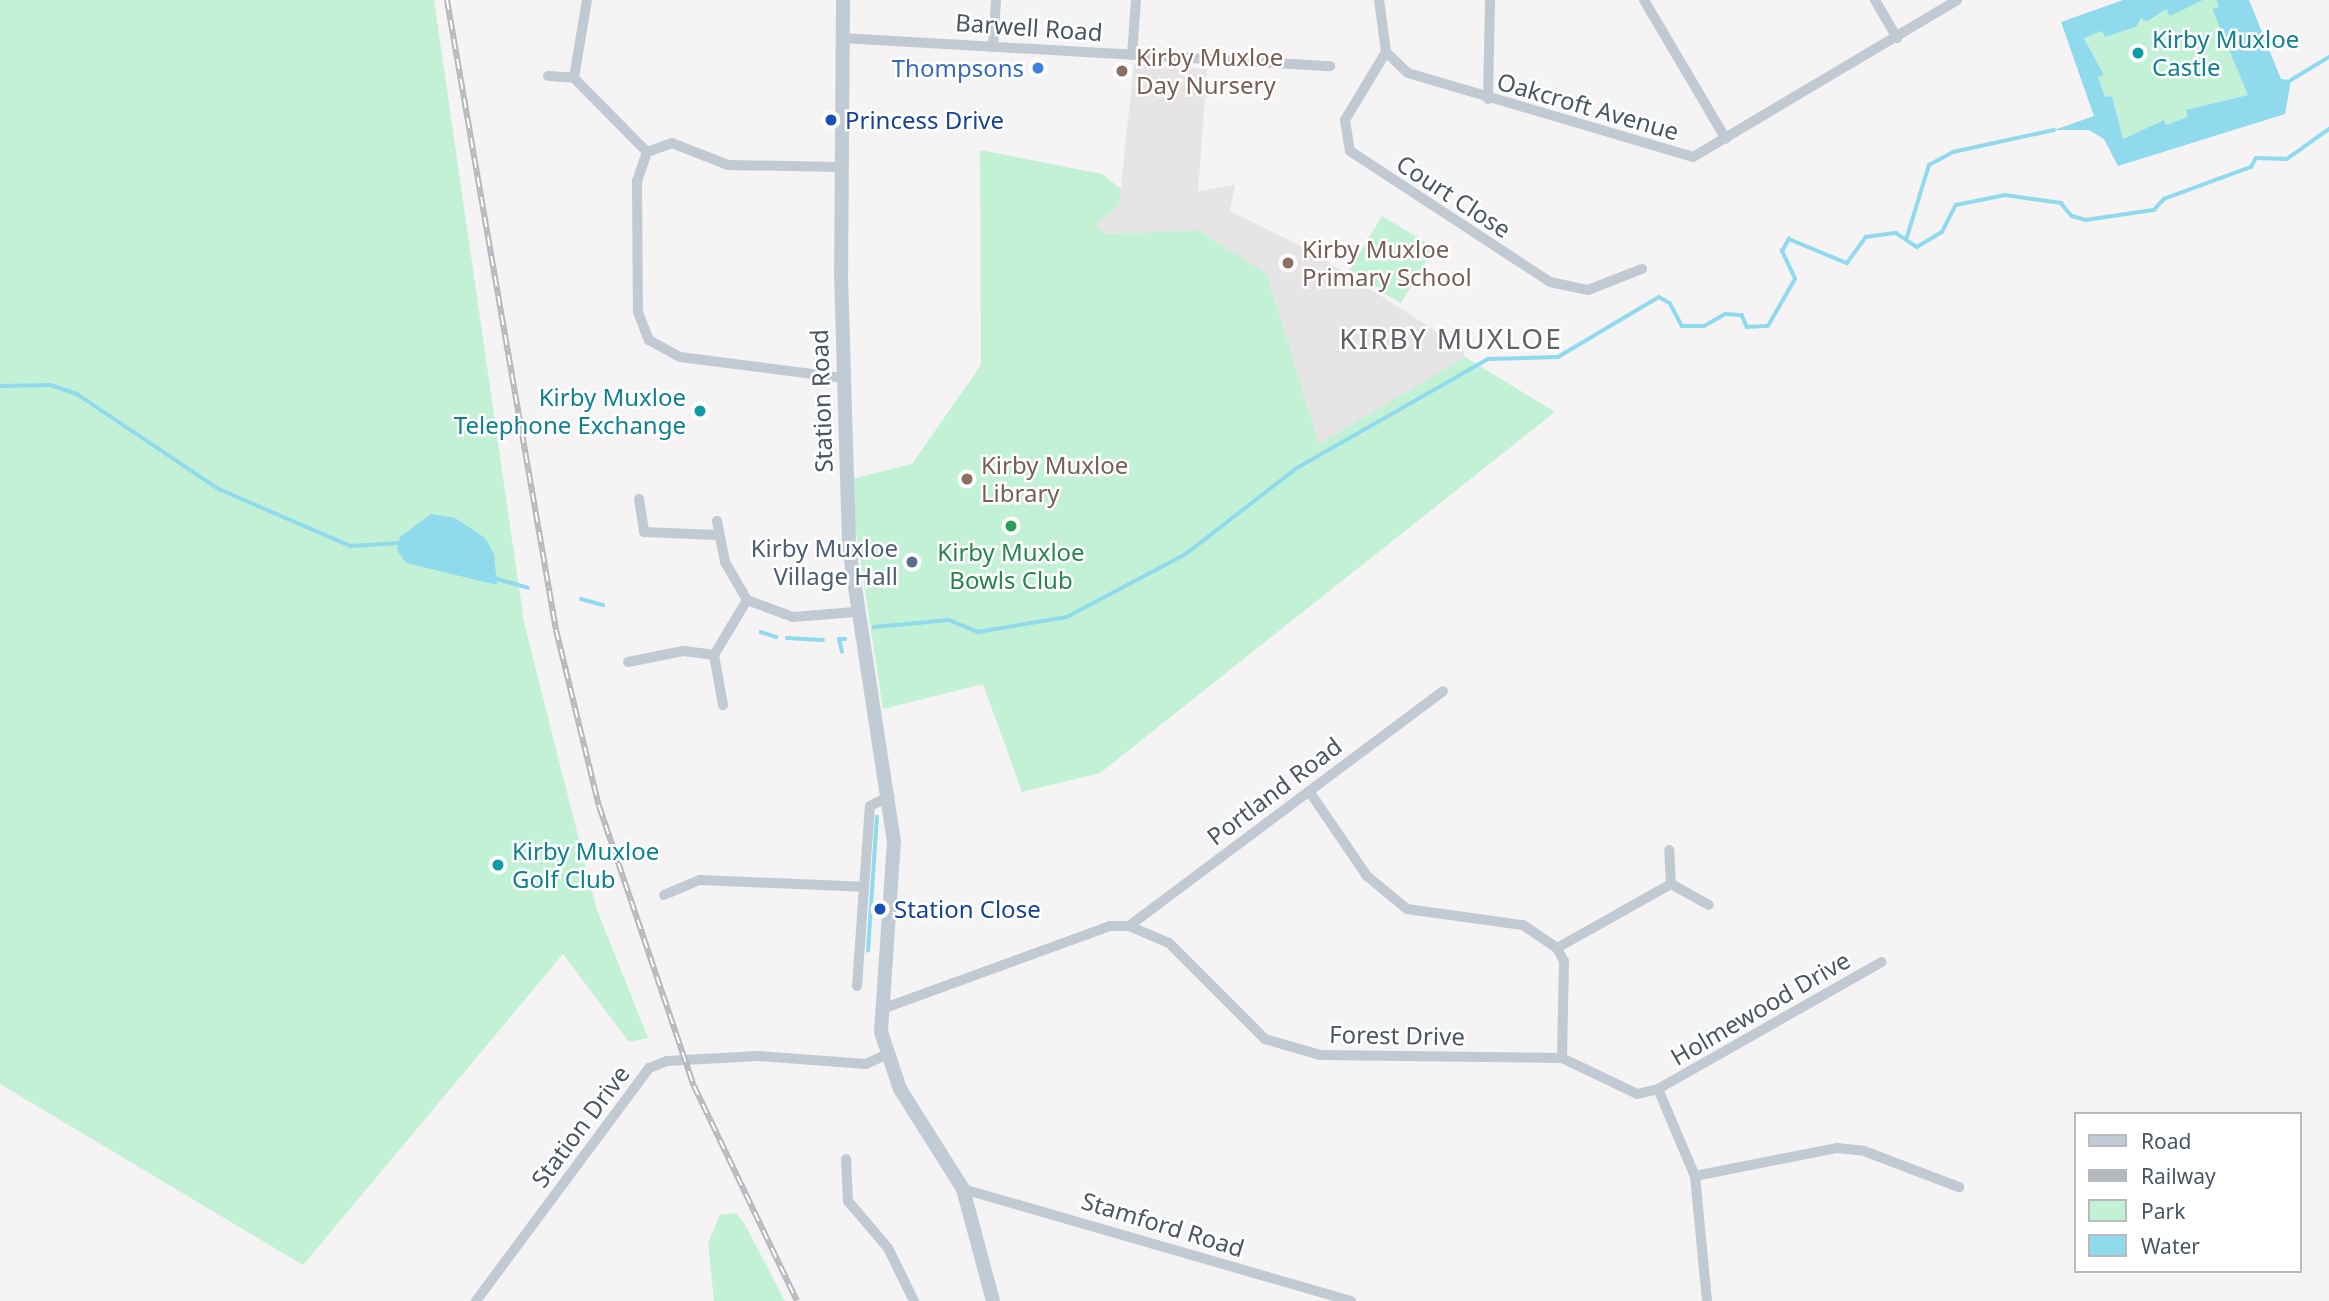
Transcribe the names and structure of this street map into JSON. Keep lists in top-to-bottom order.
{
  "streets": {
    "street": [
      "Barwell Road",
      "Oakcroft Avenue",
      "Court Close",
      "Station Road",
      "Portland Road",
      "Holmewood Drive",
      "Forest Drive",
      "Station Drive",
      "Stamford Road"
    ]
  },
  "crossings": [
    ["Barwell Road", "Station Road"],
    ["Oakcroft Avenue", "Court Close"],
    ["Station Road", "Station Drive"],
    ["Station Road", "Stamford Road"],
    ["Portland Road", "Forest Drive"],
    ["Holmewood Drive", "Forest Drive"]
  ],
  "districts": ["KIRBY MUXLOE"],
  "places": [
    "Kirby Muxloe Castle",
    "Thompsons",
    "Kirby Muxloe Day Nursery",
    "Princess Drive",
    "Kirby Muxloe Primary School",
    "Kirby Muxloe Telephone Exchange",
    "Kirby Muxloe Library",
    "Kirby Muxloe Bowls Club",
    "Kirby Muxloe Village Hall",
    "Kirby Muxloe Golf Club",
    "Station Close"
  ],
  "legend": [
    "Road",
    "Railway",
    "Park",
    "Water"
  ]
}
